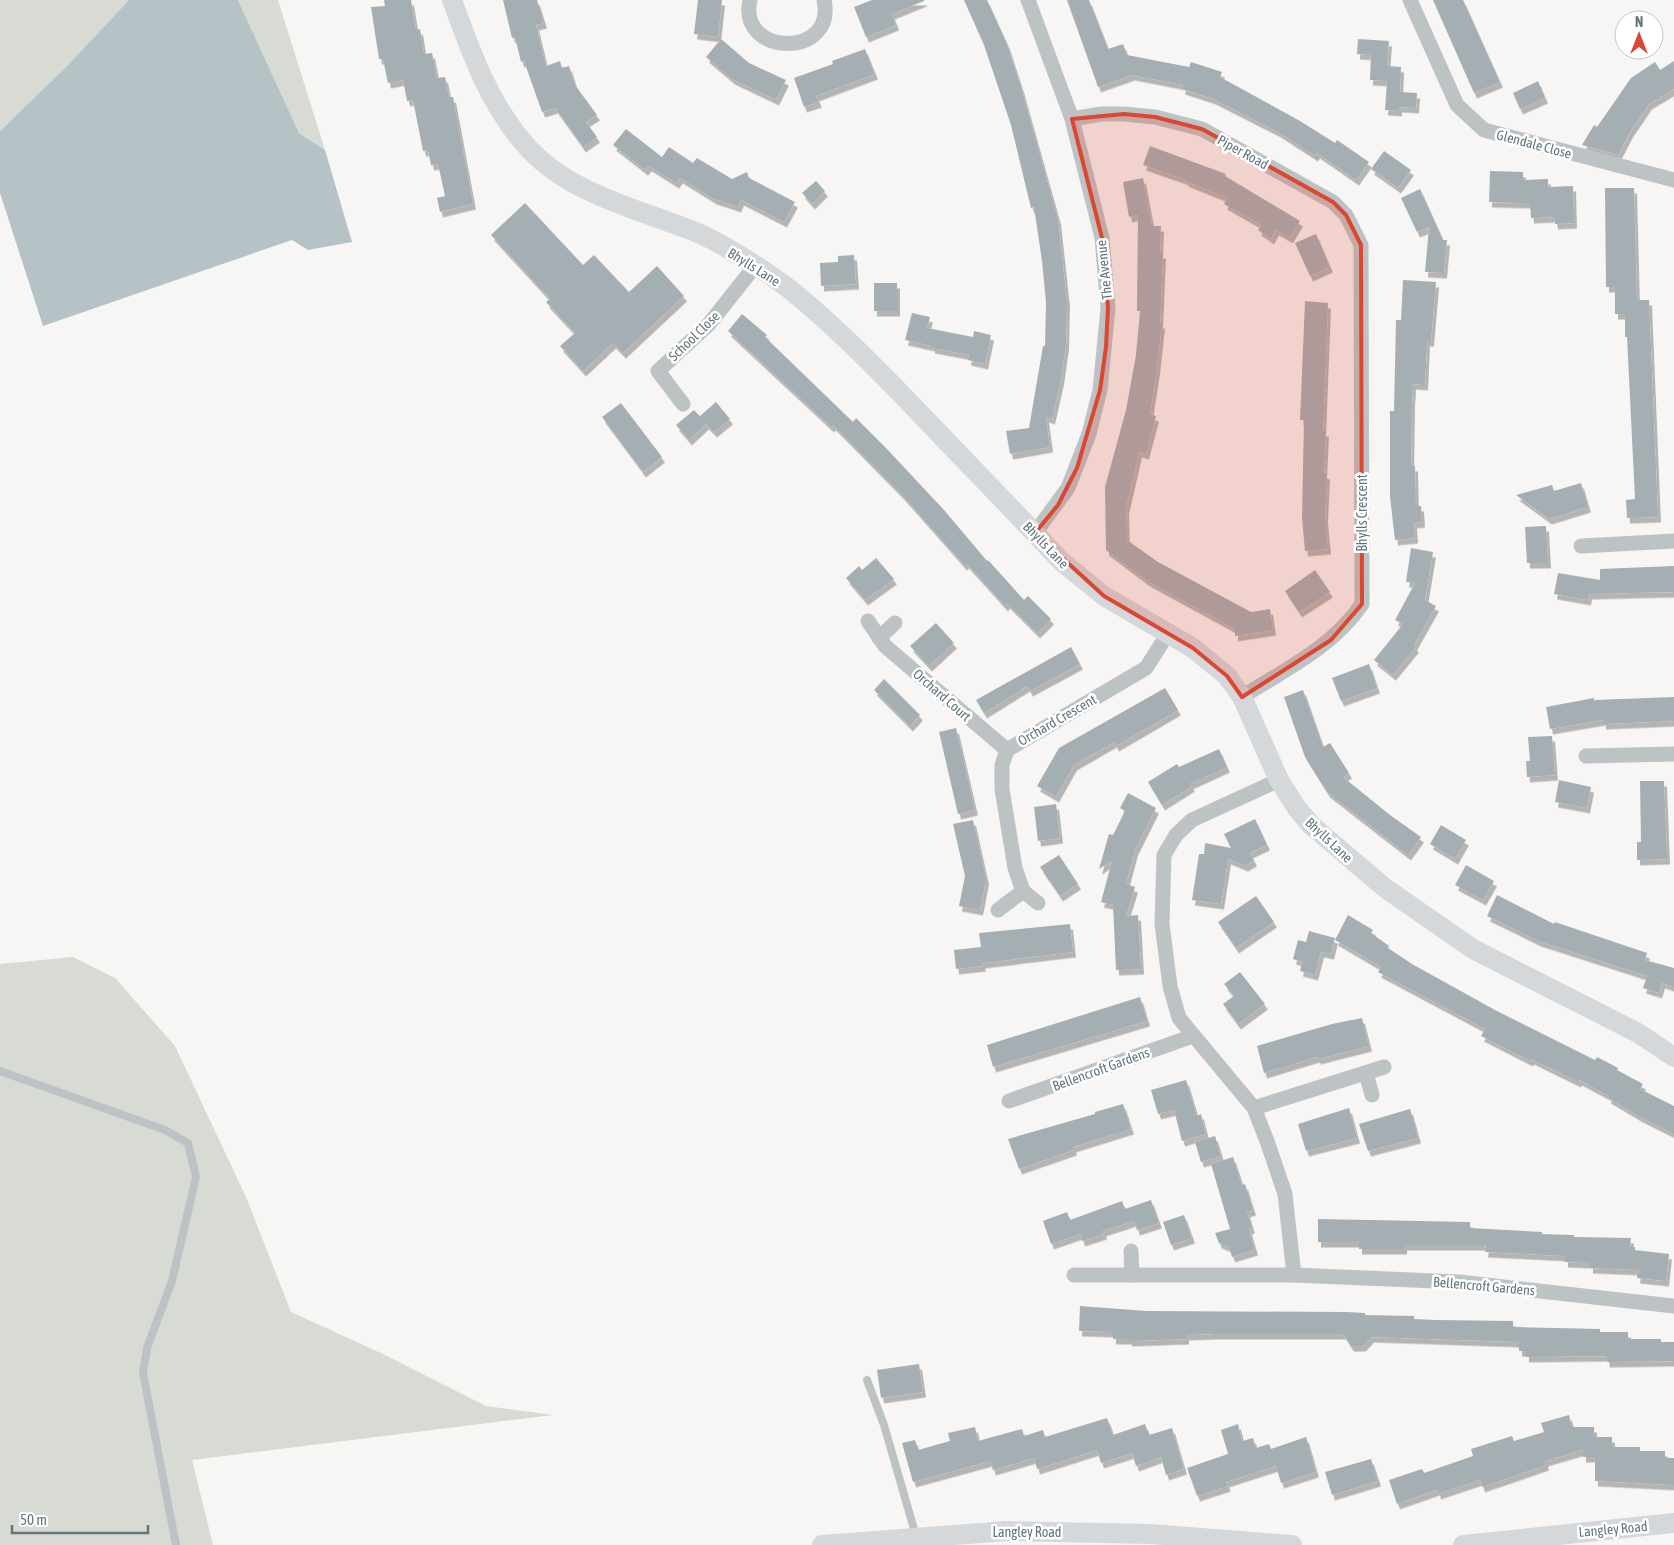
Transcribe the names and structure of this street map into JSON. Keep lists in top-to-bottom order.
{
  "streets": {
    "street": [
      "Glendale Close",
      "Piper Road",
      "Bhylls Lane",
      "The Avenue",
      "School Close",
      "Bhylls Crescent",
      "Orchard Court",
      "Orchard Crescent",
      "Bellencroft Gardens",
      "Langley Road"
    ]
  },
  "crossings": [
    ["Piper Road", "The Avenue"],
    ["Piper Road", "Bhylls Crescent"],
    ["Bhylls Lane", "The Avenue"],
    ["Bhylls Lane", "School Close"],
    ["Bhylls Lane", "Bhylls Crescent"],
    ["Bhylls Lane", "Orchard Crescent"],
    ["Orchard Court", "Orchard Crescent"]
  ],
  "scale_bar": "50 m",
  "north": "top"
}
